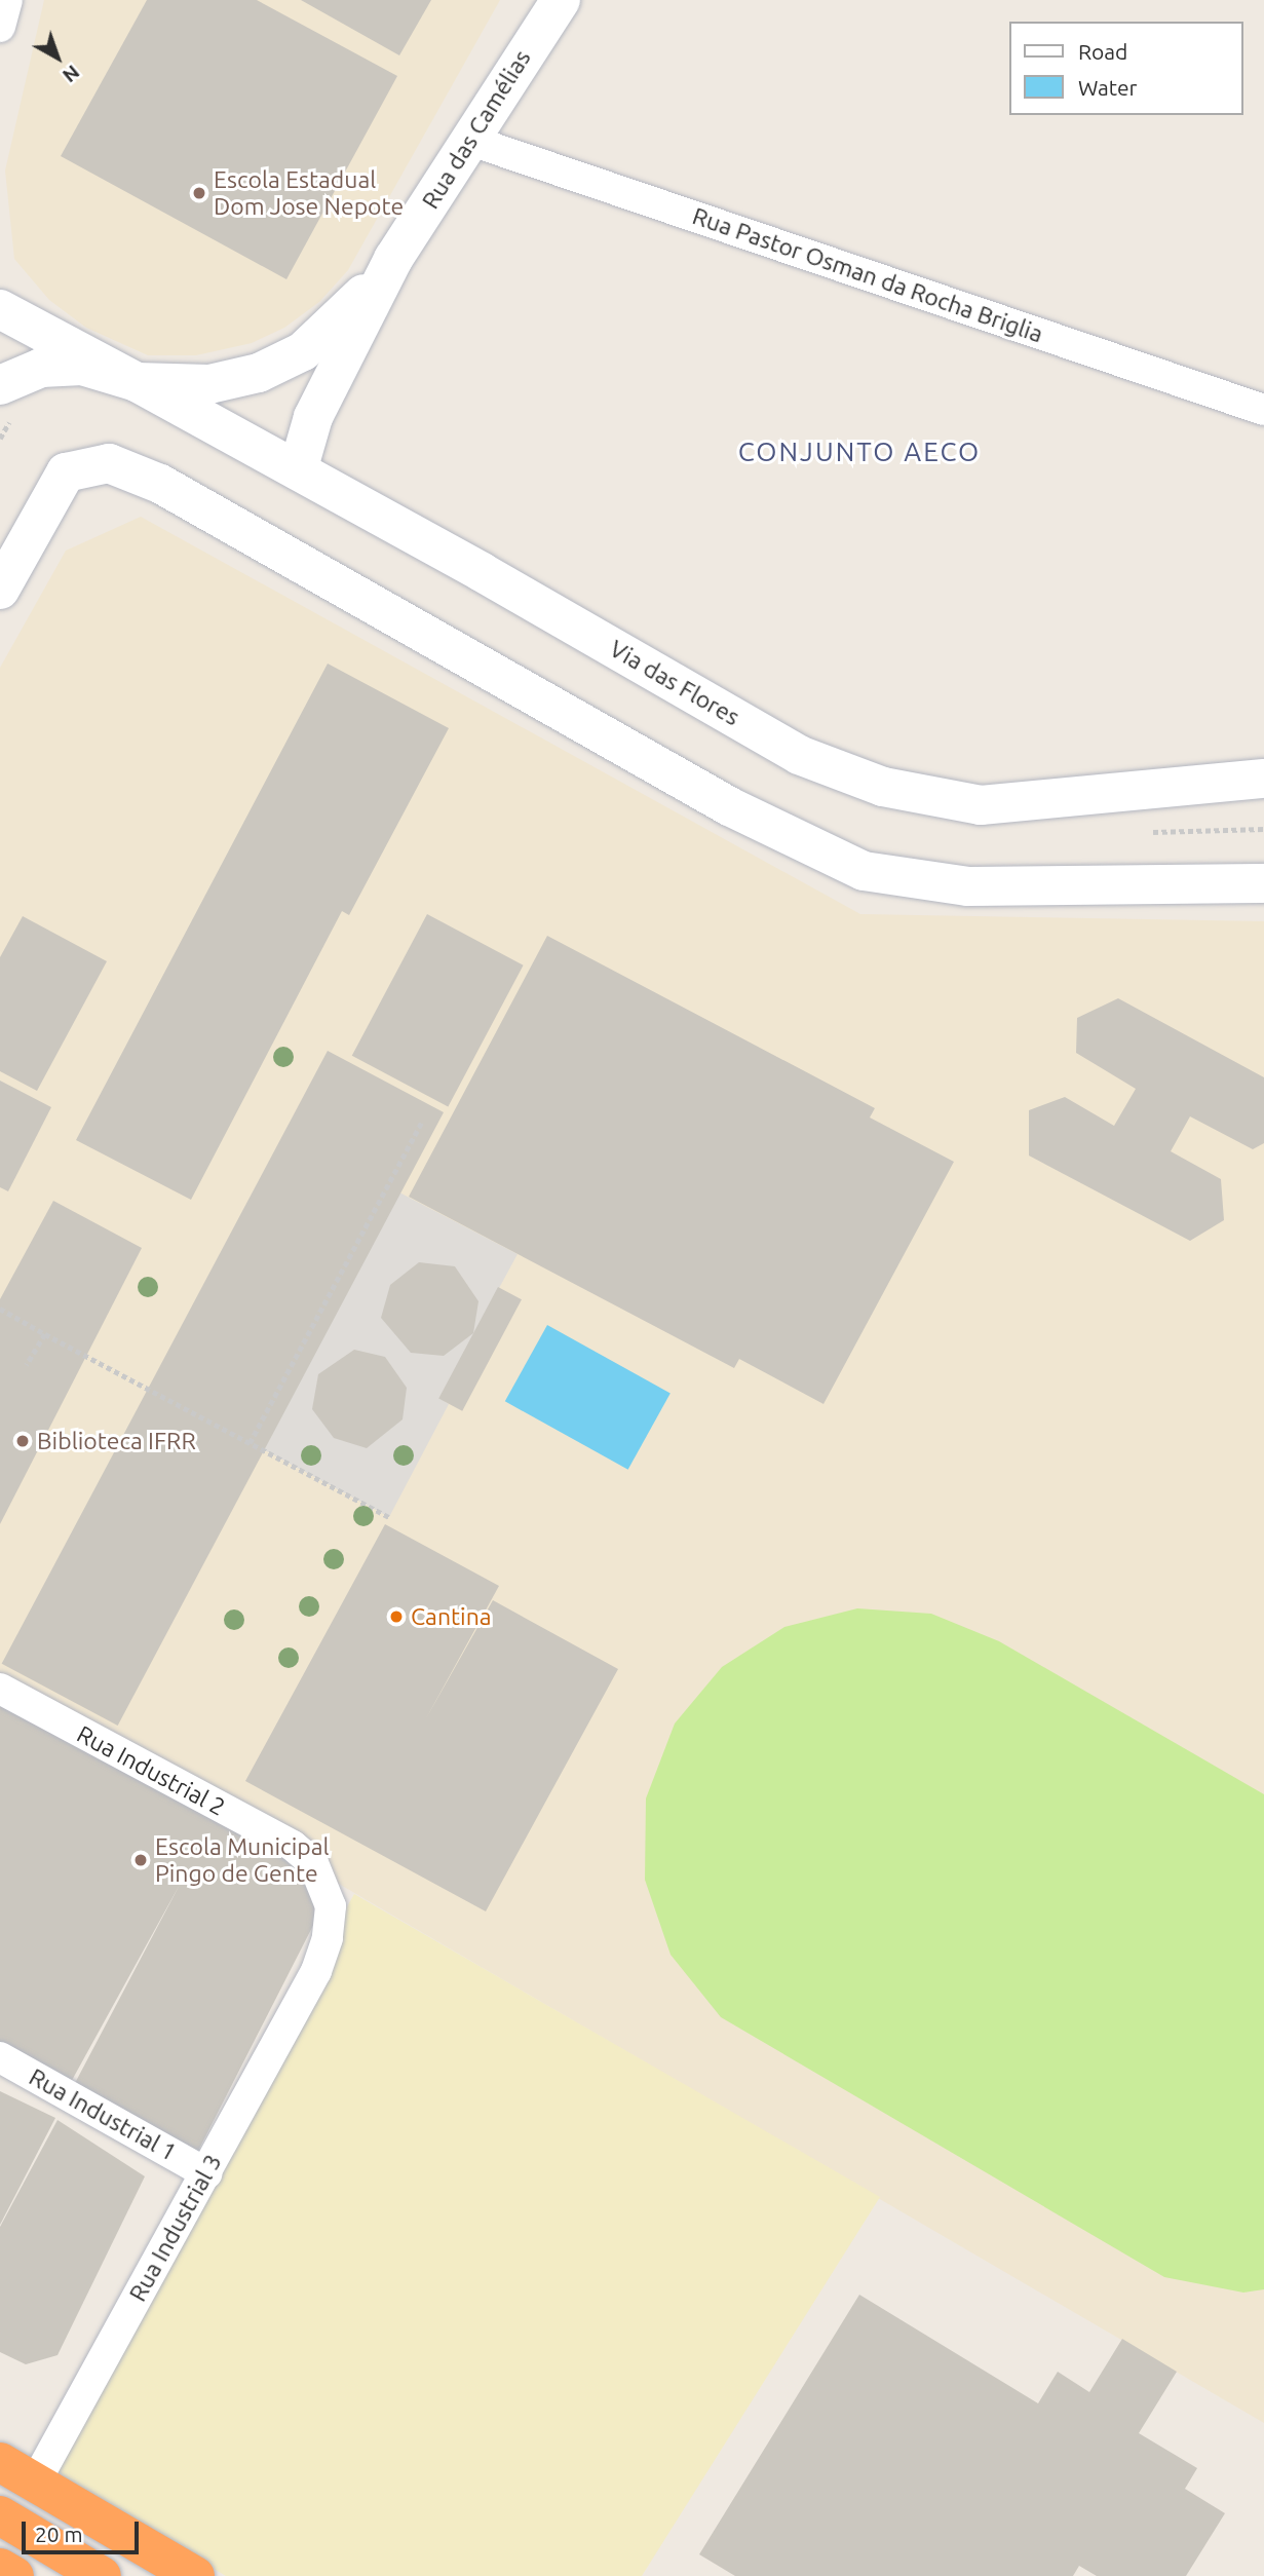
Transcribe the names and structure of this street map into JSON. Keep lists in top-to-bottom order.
{
  "streets": {
    "main road": ["Rua das Camélias", "Via das Flores"],
    "street": [
      "Rua Pastor Osman da Rocha Briglia",
      "Rua Industrial 2",
      "Rua Industrial 1",
      "Rua Industrial 3"
    ]
  },
  "crossings": [
    ["Rua das Camélias", "Rua Pastor Osman da Rocha Briglia"],
    ["Rua das Camélias", "Via das Flores"],
    ["Rua Industrial 2", "Rua Industrial 3"],
    ["Rua Industrial 1", "Rua Industrial 3"]
  ],
  "districts": ["CONJUNTO AECO"],
  "places": [
    "Escola Estadual Dom Jose Nepote",
    "Biblioteca IFRR",
    "Cantina",
    "Escola Municipal Pingo de Gente"
  ],
  "legend": ["Road", "Water"],
  "scale_bar": "20 m",
  "north": "bottom right"
}
